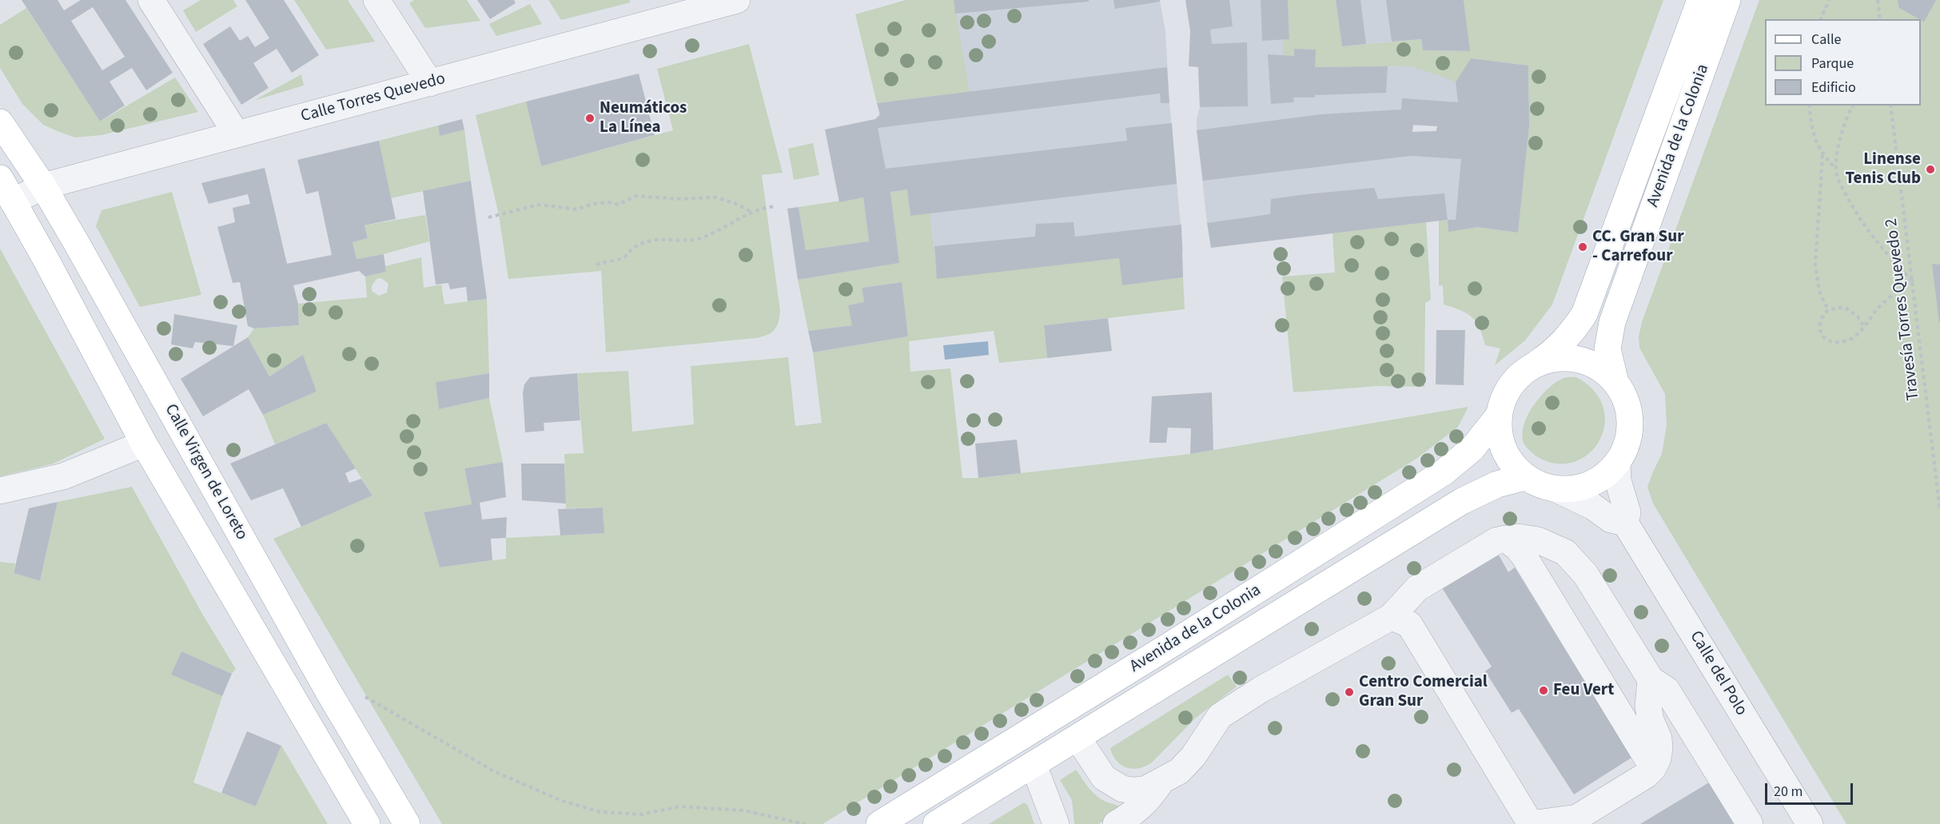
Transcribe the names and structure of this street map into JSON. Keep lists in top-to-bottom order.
{
  "streets": {
    "main road": ["Avenida de la Colonia", "Calle Virgen de Loreto"],
    "street": ["Calle Torres Quevedo", "Calle del Polo"],
    "path": ["Travesía Torres Quevedo 2"]
  },
  "crossings": [
    ["Calle Torres Quevedo", "Calle Virgen de Loreto"],
    ["Avenida de la Colonia", "Calle del Polo"]
  ],
  "places": [
    "Neumáticos La Línea",
    "Linense Tenis Club",
    "CC. Gran Sur - Carrefour",
    "Feu Vert",
    "Centro Comercial Gran Sur"
  ],
  "legend": ["Calle", "Parque", "Edificio"],
  "scale_bar": "20 m"
}
